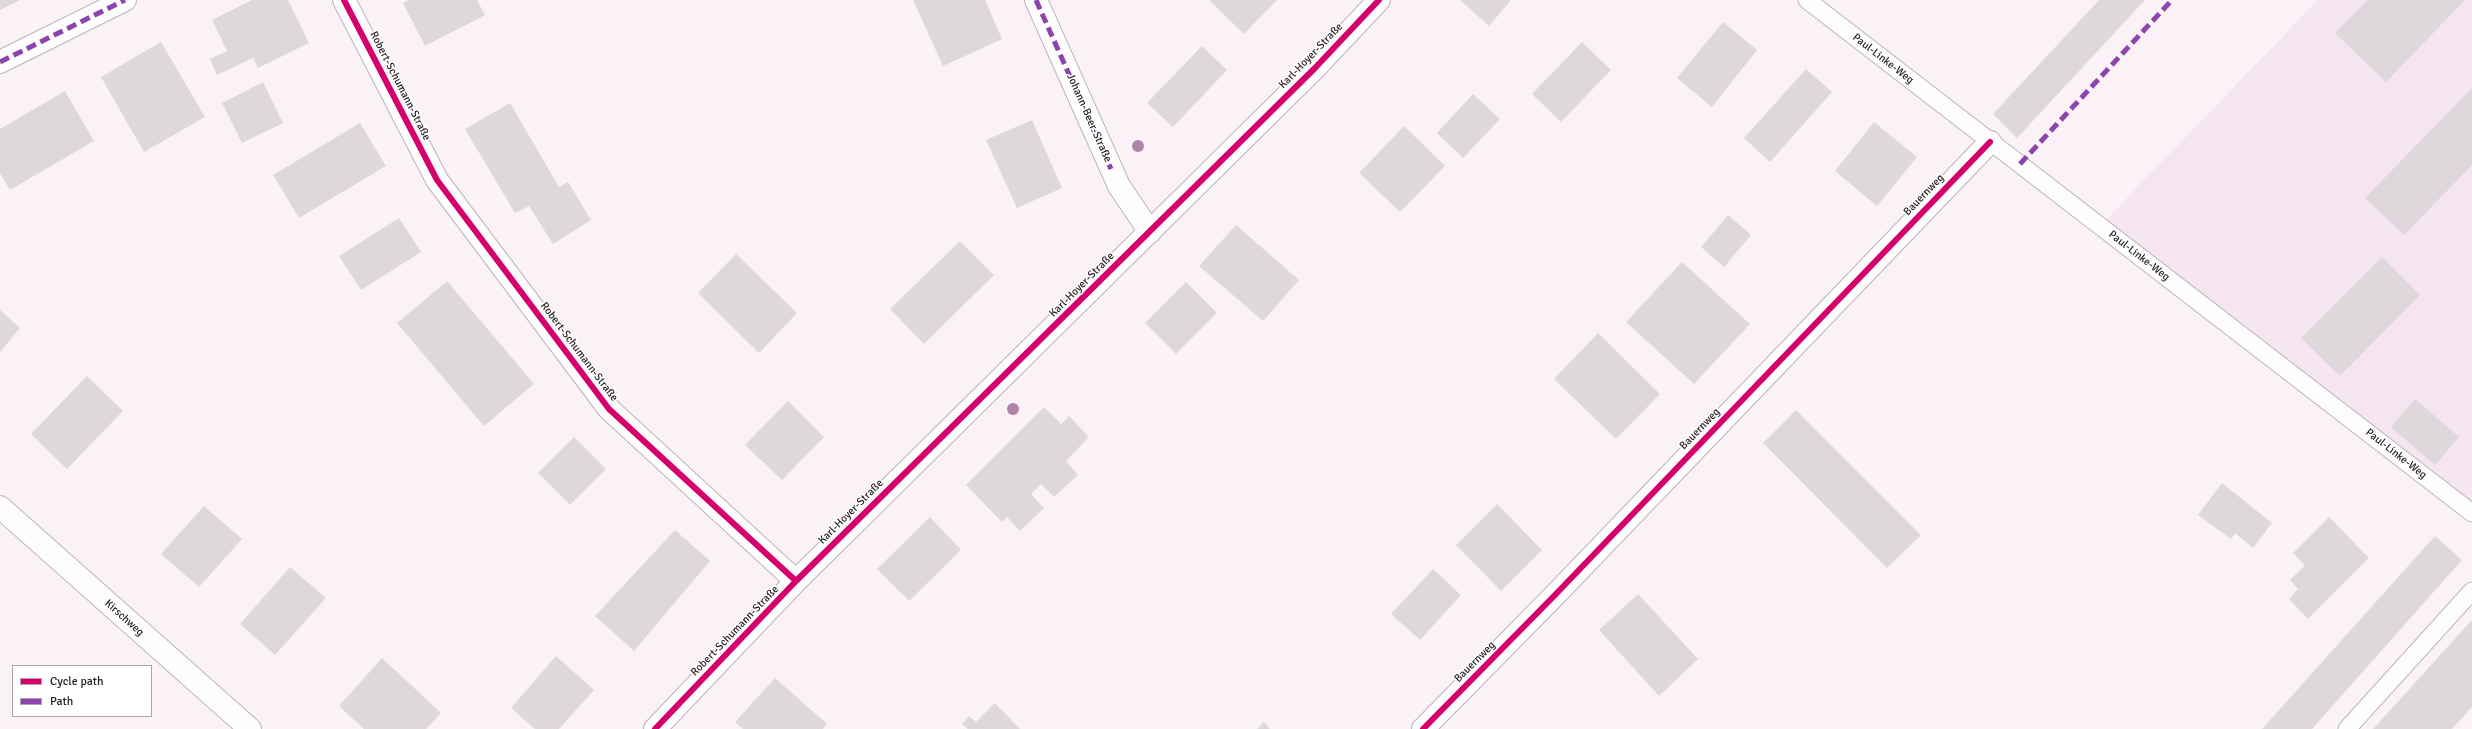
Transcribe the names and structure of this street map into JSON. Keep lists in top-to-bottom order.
{
  "streets": {
    "street": [
      "Karl-Hoyer-Straße",
      "Robert-Schumann-Straße",
      "Johann-Beer-Straße",
      "Bauernweg",
      "Kirschweg"
    ],
    "lane": ["Paul-Linke-Weg"]
  },
  "crossings": [
    ["Karl-Hoyer-Straße", "Robert-Schumann-Straße"],
    ["Karl-Hoyer-Straße", "Johann-Beer-Straße"],
    ["Paul-Linke-Weg", "Bauernweg"]
  ],
  "legend": ["Cycle path", "Path"]
}
